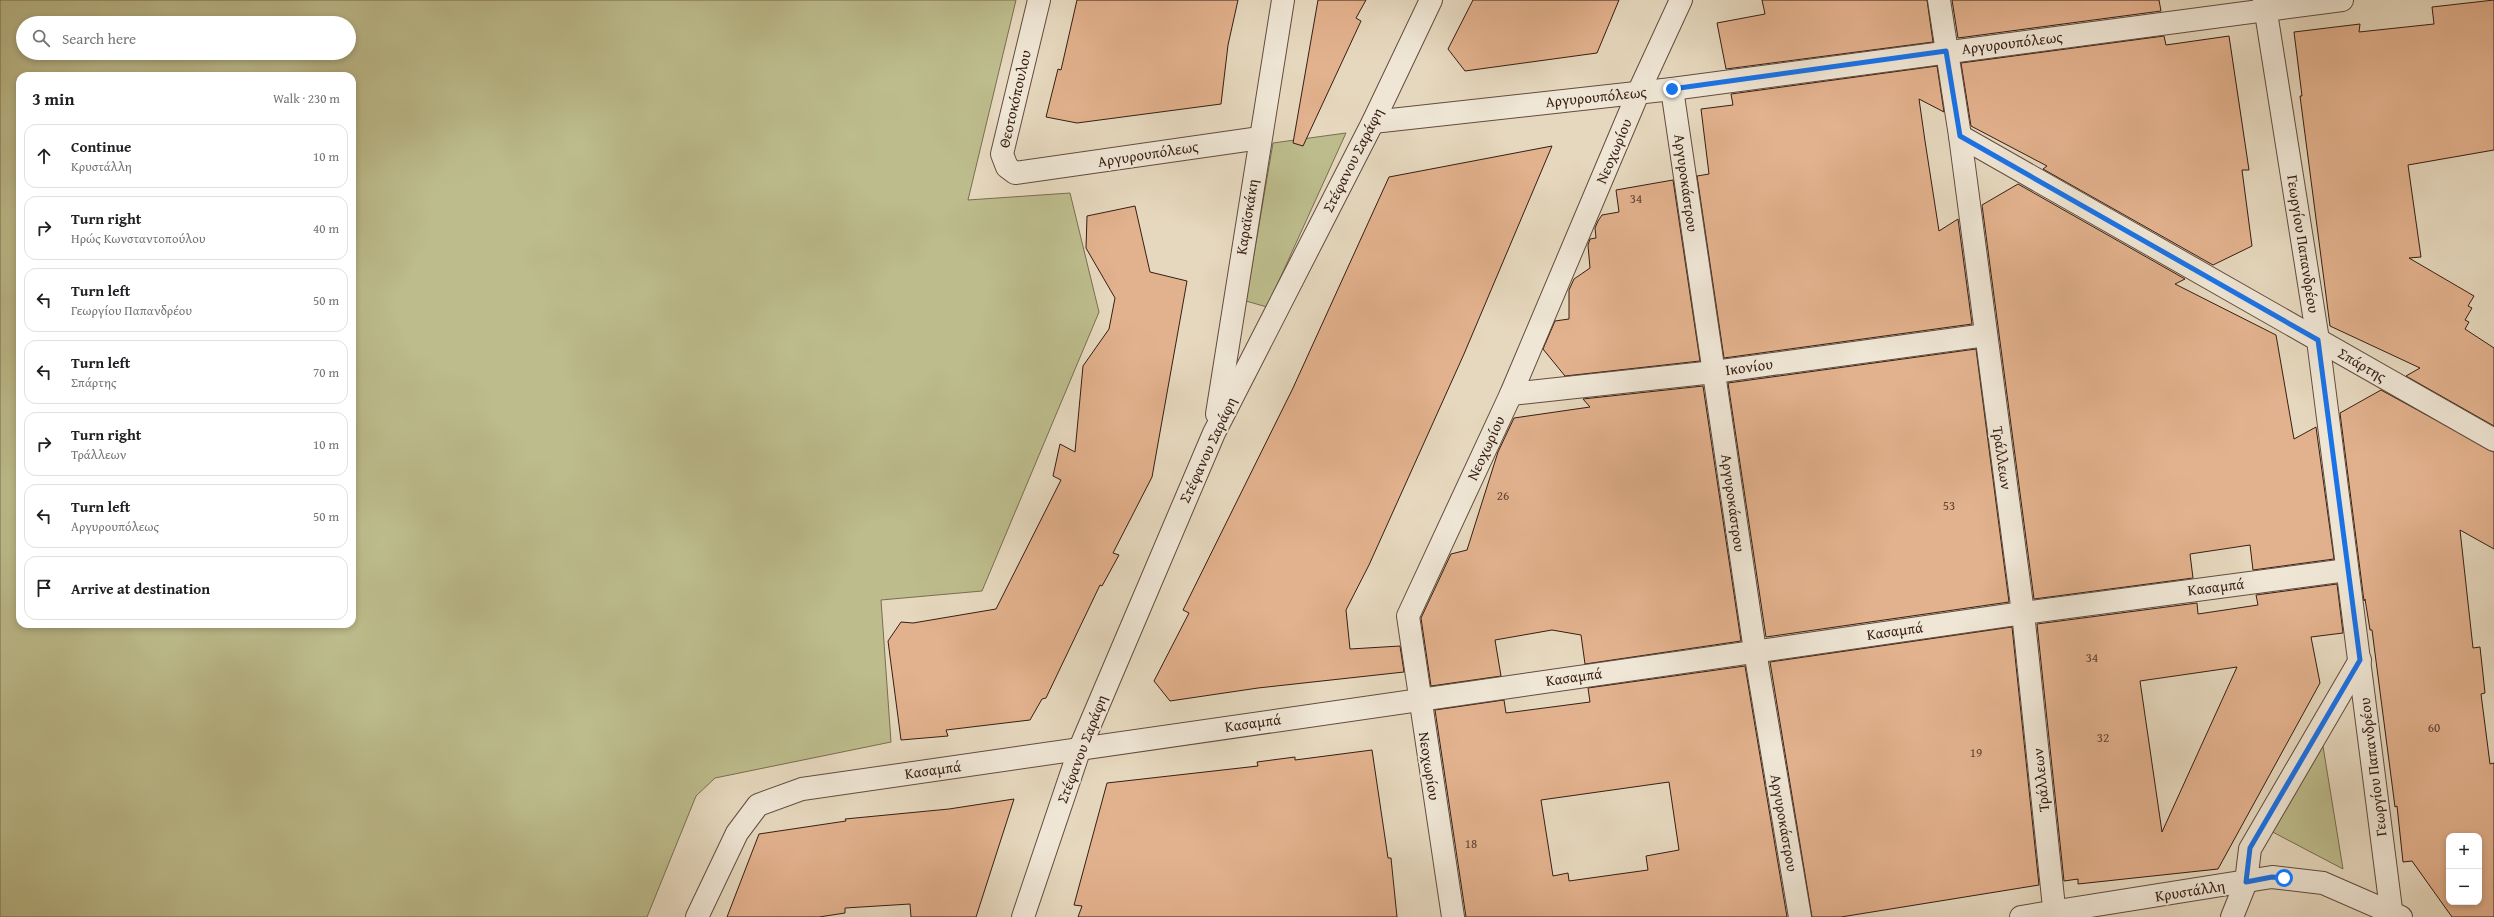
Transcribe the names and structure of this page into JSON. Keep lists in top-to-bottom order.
{
  "streets": {
    "street": [
      "Αργυρουπόλεως",
      "Θεοτοκόπουλου",
      "Νεοχωρίου",
      "Στέφανου Σαράφη",
      "Αργυροκάστρου",
      "Καραϊσκάκη",
      "Γεωργίου Παπανδρέου",
      "Σπάρτης",
      "Ικονίου",
      "Τράλλεων",
      "Κασαμπά",
      "Κρυστάλλη"
    ]
  },
  "crossings": [
    ["Αργυρουπόλεως", "Θεοτοκόπουλου"],
    ["Αργυρουπόλεως", "Νεοχωρίου"],
    ["Αργυρουπόλεως", "Στέφανου Σαράφη"],
    ["Αργυρουπόλεως", "Αργυροκάστρου"],
    ["Αργυρουπόλεως", "Καραϊσκάκη"],
    ["Αργυρουπόλεως", "Γεωργίου Παπανδρέου"],
    ["Αργυρουπόλεως", "Τράλλεων"],
    ["Νεοχωρίου", "Ικονίου"],
    ["Νεοχωρίου", "Κασαμπά"],
    ["Στέφανου Σαράφη", "Καραϊσκάκη"],
    ["Στέφανου Σαράφη", "Κασαμπά"],
    ["Αργυροκάστρου", "Ικονίου"],
    ["Αργυροκάστρου", "Κασαμπά"],
    ["Γεωργίου Παπανδρέου", "Σπάρτης"],
    ["Γεωργίου Παπανδρέου", "Κασαμπά"],
    ["Γεωργίου Παπανδρέου", "Κρυστάλλη"],
    ["Σπάρτης", "Τράλλεων"],
    ["Ικονίου", "Τράλλεων"],
    ["Τράλλεων", "Κασαμπά"],
    ["Τράλλεων", "Κρυστάλλη"]
  ],
  "house_numbers": [
    "34",
    "26",
    "53",
    "34",
    "60",
    "32",
    "19",
    "18"
  ],
  "page": {
    "search": "Search here",
    "heading": ["3 min", "Walk · 230 m"],
    "list": [
      ["Continue", "Κρυστάλλη", "10 m"],
      ["Turn right", "Ηρώς Κωνσταντοπούλου", "40 m"],
      ["Turn left", "Γεωργίου Παπανδρέου", "50 m"],
      ["Turn left", "Σπάρτης", "70 m"],
      ["Turn right", "Τράλλεων", "10 m"],
      ["Turn left", "Αργυρουπόλεως", "50 m"],
      "Arrive at destination"
    ],
    "map_buttons": ["+", "−"]
  }
}
